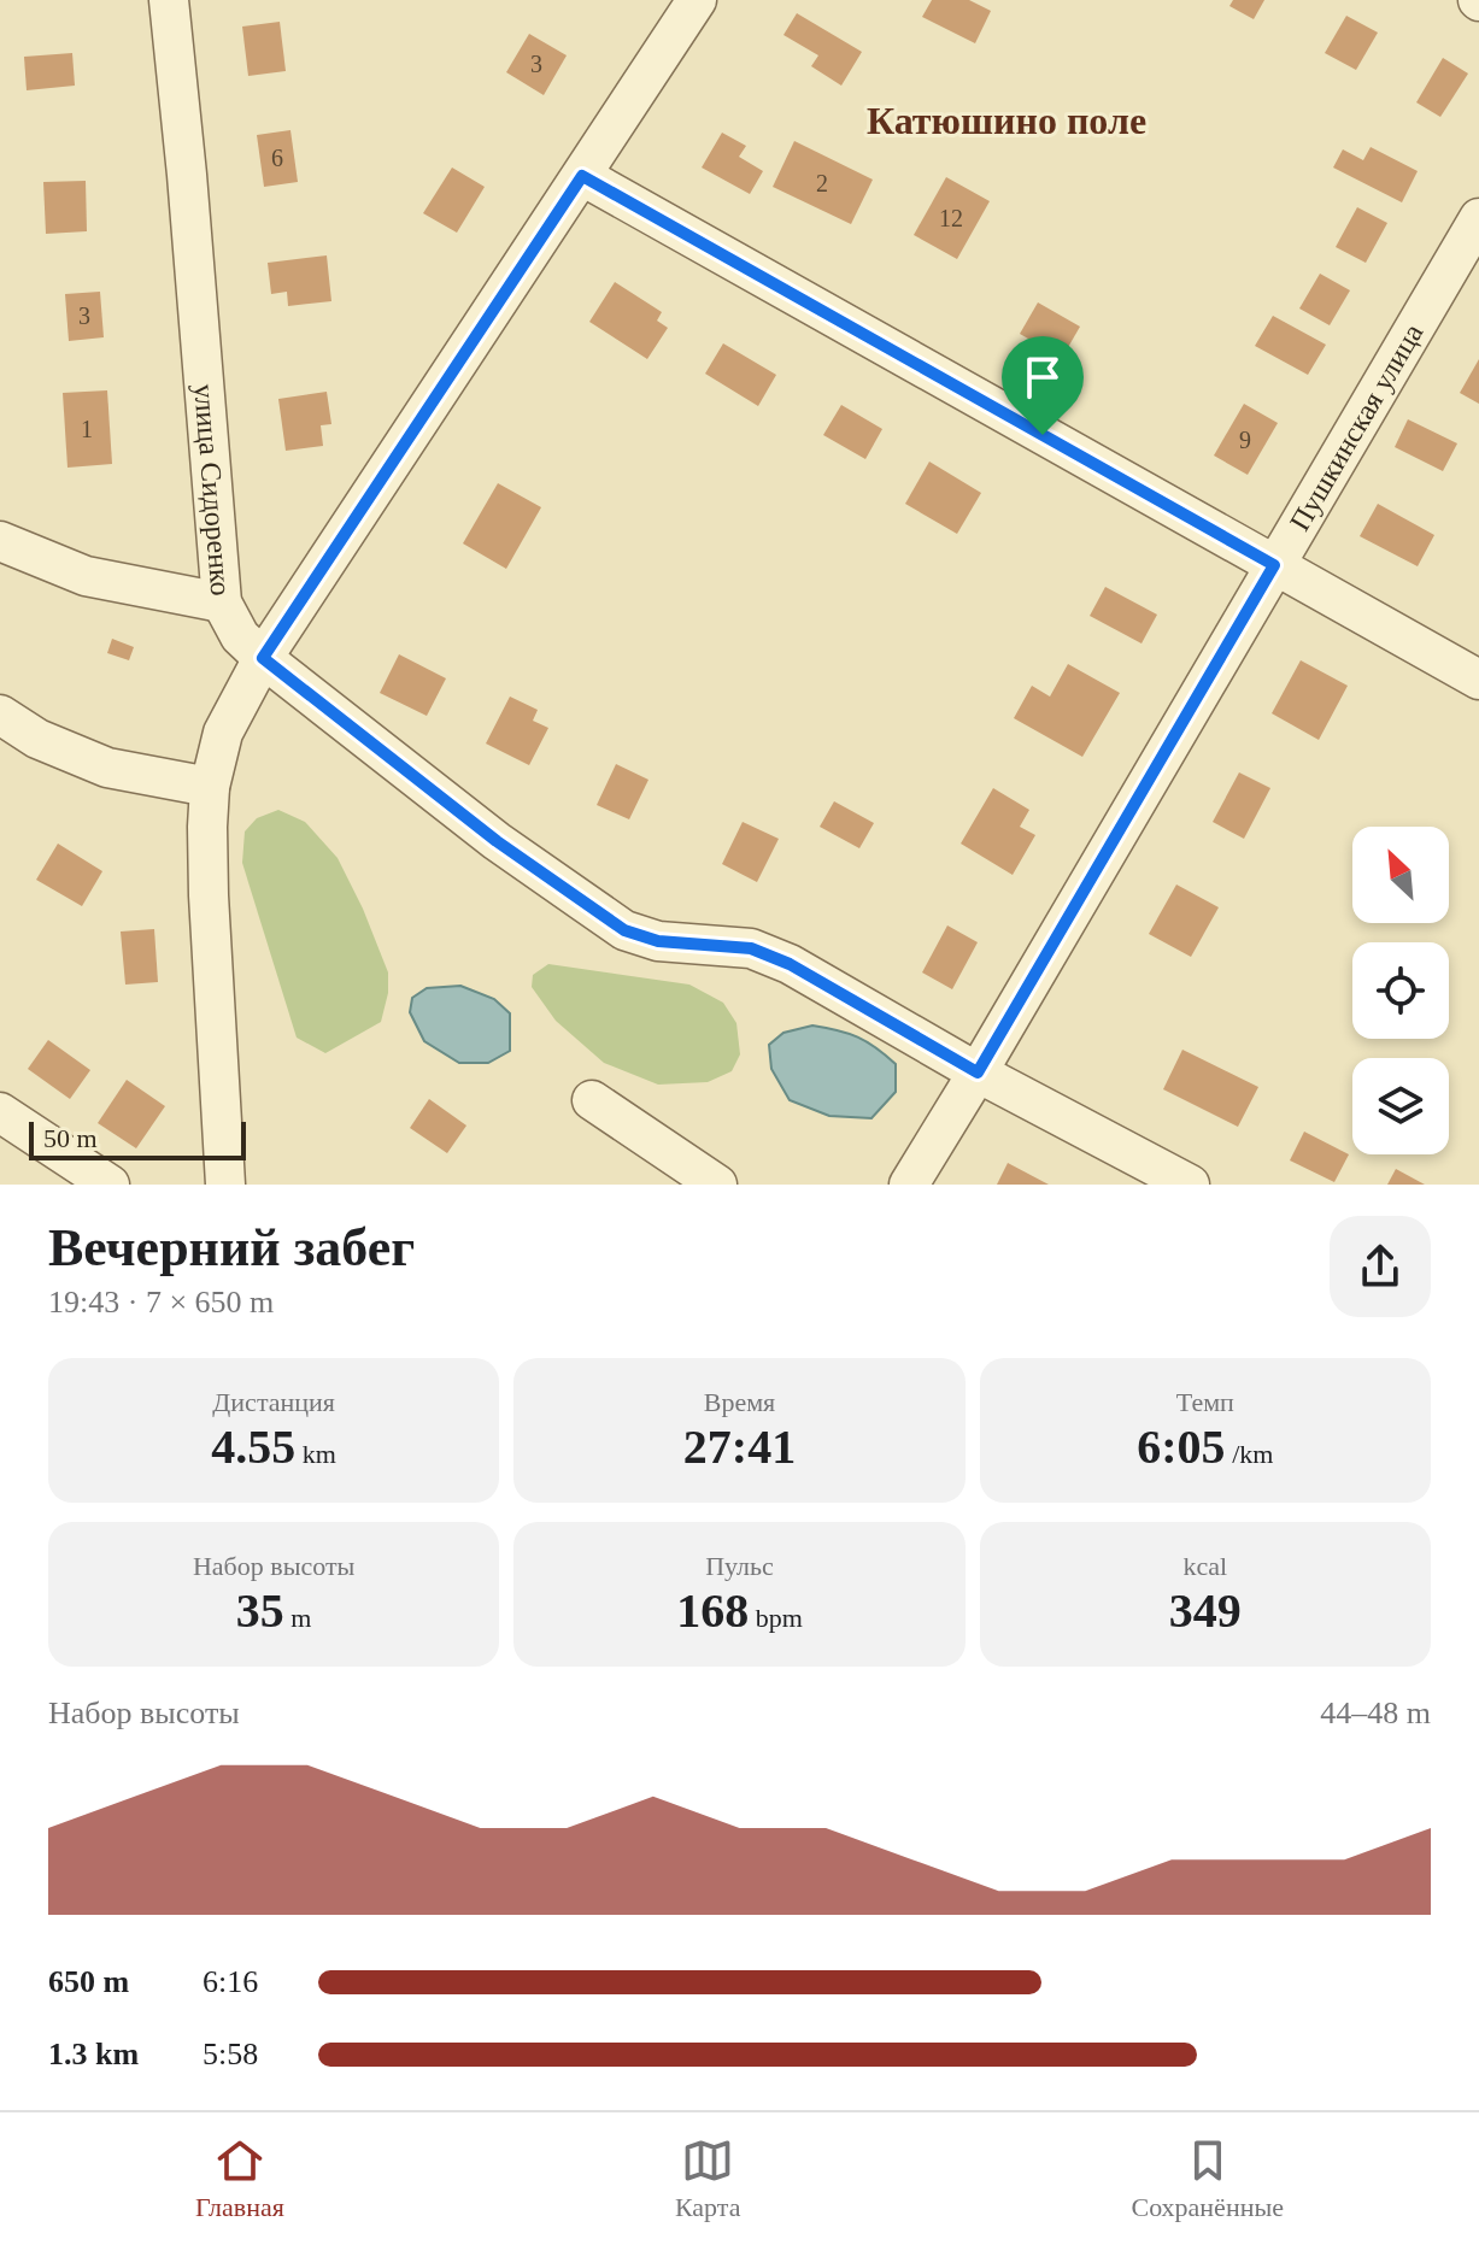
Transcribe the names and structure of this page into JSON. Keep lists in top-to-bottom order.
{
  "streets": {
    "street": ["Пушкинская улица", "улица Сидоренко"]
  },
  "crossings": [
    ["Пушкинская улица", "улица Сидоренко"]
  ],
  "districts": ["Катюшино поле"],
  "house_numbers": [
    "3",
    "6",
    "2",
    "12",
    "3",
    "1",
    "9"
  ],
  "scale_bar": "50 m",
  "north": "top left",
  "page": {
    "scale": "50 m",
    "heading": ["Вечерний забег", "19:43 · 7 × 650 m"],
    "stats": [
      ["Дистанция", "4.55 km"],
      ["Время", "27:41"],
      ["Темп", "6:05 /km"],
      ["Набор высоты", "35 m"],
      ["Пульс", "168 bpm"],
      ["kcal", "349"]
    ],
    "chart": ["Набор высоты", "44–48 m"],
    "list": [
      {
        "name": "650 m",
        "note": "6:16"
      },
      {
        "name": "1.3 km",
        "note": "5:58"
      }
    ],
    "tabs": ["Главная", "Карта", "Сохранённые"]
  }
}
